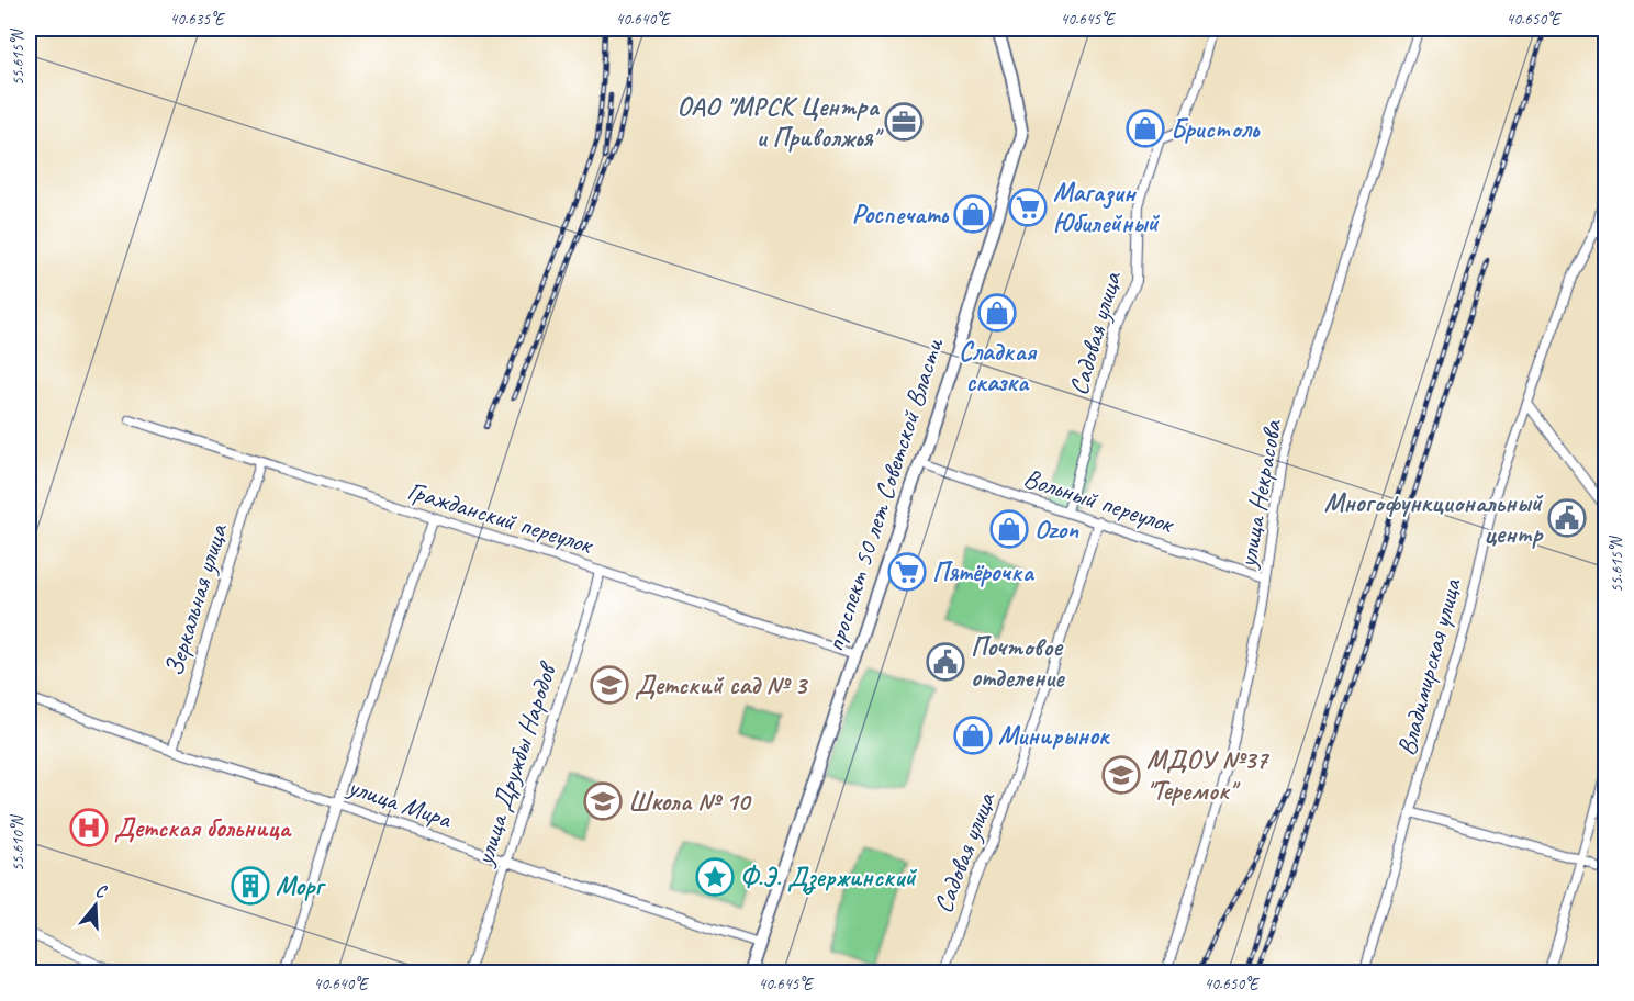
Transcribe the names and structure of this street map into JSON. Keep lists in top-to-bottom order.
{
  "streets": {
    "main road": ["проспект 50 лет Советской Власти"],
    "street": [
      "Садовая улица",
      "улица Некрасова",
      "Вольный переулок",
      "Гражданский переулок",
      "Зеркальная улица",
      "Владимирская улица",
      "улица Дружбы Народов",
      "улица Мира"
    ]
  },
  "crossings": [
    ["Садовая улица", "Вольный переулок"],
    ["улица Некрасова", "Вольный переулок"],
    ["проспект 50 лет Советской Власти", "Вольный переулок"],
    ["проспект 50 лет Советской Власти", "Гражданский переулок"],
    ["проспект 50 лет Советской Власти", "улица Мира"],
    ["Гражданский переулок", "Зеркальная улица"],
    ["Гражданский переулок", "улица Дружбы Народов"],
    ["Зеркальная улица", "улица Мира"],
    ["улица Дружбы Народов", "улица Мира"]
  ],
  "places": {
    "office": ["ОАО \"МРСК Центра и Приволжья\""],
    "shop": [
      "Бристоль",
      "Роспечать",
      "Сладкая сказка",
      "Ozon",
      "Минирынок"
    ],
    "supermarket": ["Магазин Юбилейный", "Пятёрочка"],
    "public building": ["Многофункциональный центр", "Почтовое отделение"],
    "school or university": ["Детский сад № 3", "МДОУ №37 \"Теремок\"", "Школа № 10"],
    "hospital": ["Детская больница"],
    "place": ["Ф.Э. Дзержинский"],
    "building": ["Морг"]
  },
  "north": "top",
  "coordinates": [
    "40.635°E",
    "40.640°E",
    "40.645°E",
    "40.650°E",
    "55.615°N",
    "55.610°N"
  ]
}
